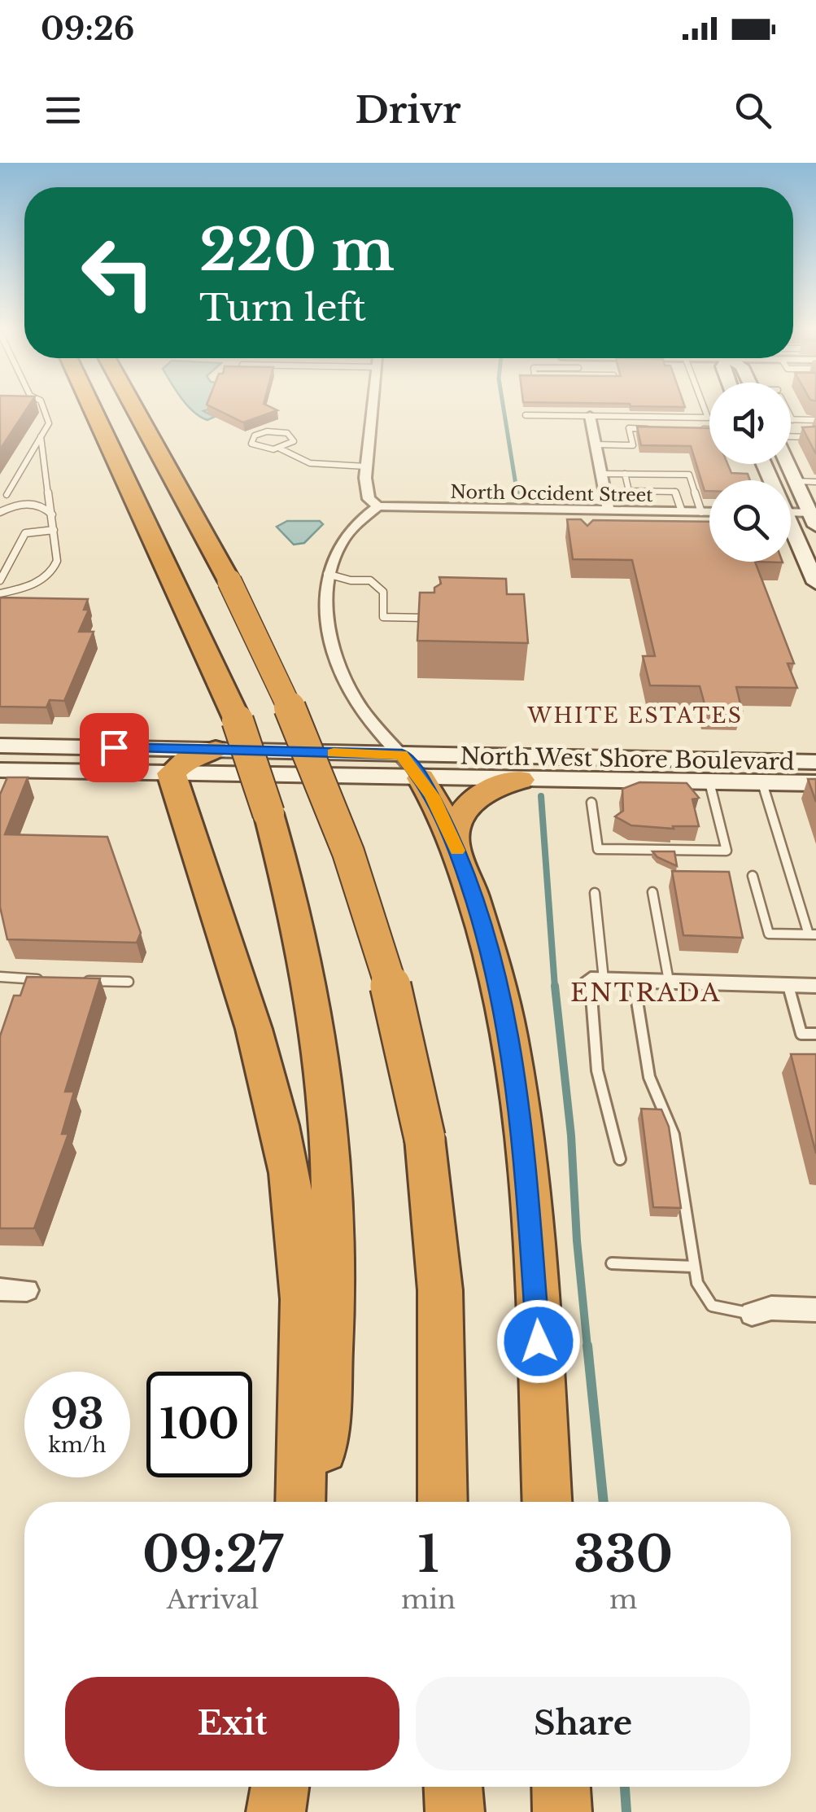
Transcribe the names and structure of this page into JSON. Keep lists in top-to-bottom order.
{
  "streets": {
    "main road": ["North West Shore Boulevard"],
    "street": ["North Occident Street"]
  },
  "districts": ["WHITE ESTATES", "ENTRADA"],
  "page": {
    "status": "09:26",
    "header": "Drivr",
    "turn": ["220 m", "Turn left"],
    "speed": "93 km/h",
    "limit": "100",
    "eta": [
      "09:27",
      "Arrival",
      "1",
      "min",
      "330",
      "m"
    ],
    "buttons": ["Exit", "Share"]
  }
}
